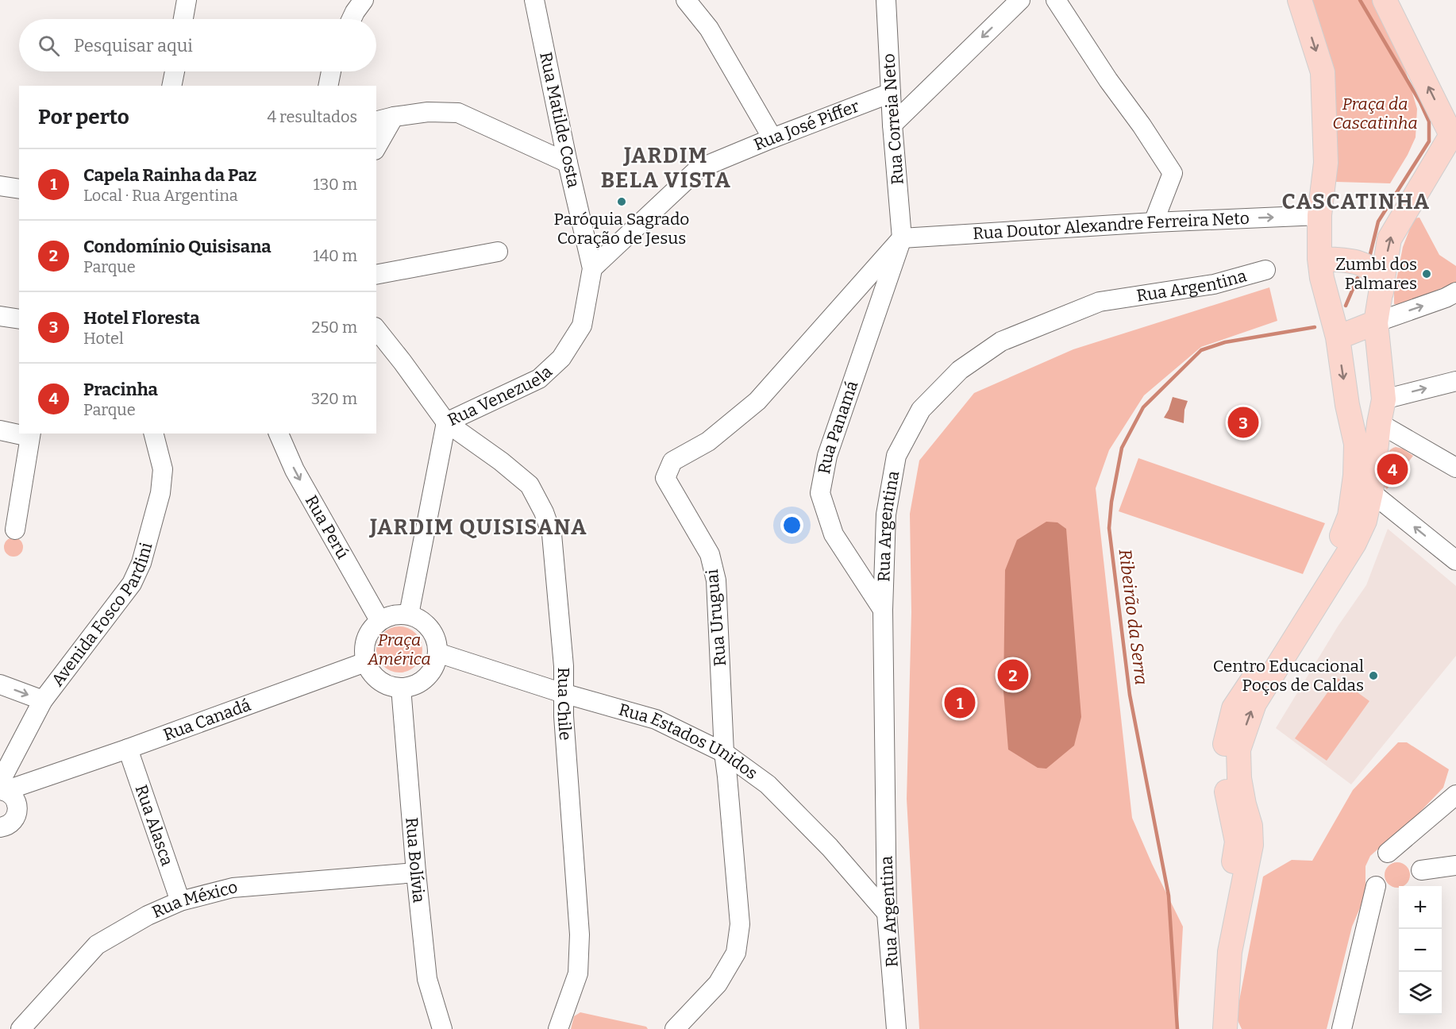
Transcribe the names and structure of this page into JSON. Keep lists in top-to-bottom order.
{
  "streets": {
    "street": [
      "Rua Correia Neto",
      "Rua Matilde Costa",
      "Rua José Piffer",
      "Rua Doutor Alexandre Ferreira Neto",
      "Rua Argentina",
      "Rua Venezuela",
      "Rua Panamá",
      "Rua Perú",
      "Avenida Fosco Pardini",
      "Rua Uruguai",
      "Rua Chile",
      "Rua Canadá",
      "Rua Estados Unidos",
      "Rua Alasca",
      "Rua Bolívia",
      "Rua México"
    ]
  },
  "crossings": [
    ["Rua Correia Neto", "Rua José Piffer"],
    ["Rua Correia Neto", "Rua Doutor Alexandre Ferreira Neto"],
    ["Rua Correia Neto", "Rua Panamá"],
    ["Rua Correia Neto", "Rua Uruguai"],
    ["Rua Matilde Costa", "Rua José Piffer"],
    ["Rua Matilde Costa", "Rua Venezuela"],
    ["Rua José Piffer", "Rua Venezuela"],
    ["Rua Doutor Alexandre Ferreira Neto", "Rua Panamá"],
    ["Rua Doutor Alexandre Ferreira Neto", "Rua Uruguai"],
    ["Rua Argentina", "Rua Panamá"],
    ["Rua Argentina", "Rua Estados Unidos"],
    ["Rua Venezuela", "Rua Perú"],
    ["Rua Venezuela", "Rua Chile"],
    ["Rua Venezuela", "Rua Canadá"],
    ["Rua Venezuela", "Rua Estados Unidos"],
    ["Rua Venezuela", "Rua Bolívia"],
    ["Rua Panamá", "Rua Uruguai"],
    ["Rua Perú", "Rua Canadá"],
    ["Rua Perú", "Rua Estados Unidos"],
    ["Rua Perú", "Rua Bolívia"],
    ["Avenida Fosco Pardini", "Rua Canadá"],
    ["Rua Uruguai", "Rua Estados Unidos"],
    ["Rua Chile", "Rua Estados Unidos"],
    ["Rua Canadá", "Rua Estados Unidos"],
    ["Rua Canadá", "Rua Alasca"],
    ["Rua Canadá", "Rua Bolívia"],
    ["Rua Estados Unidos", "Rua Bolívia"],
    ["Rua Alasca", "Rua México"],
    ["Rua Bolívia", "Rua México"]
  ],
  "one_way": ["Rua Doutor Alexandre Ferreira Neto", "Rua Perú"],
  "districts": ["JARDIM BELA VISTA", "CASCATINHA", "JARDIM QUISISANA"],
  "water": ["Ribeirão da Serra"],
  "parks": ["Praça da Cascatinha", "Praça América"],
  "places": ["Paróquia Sagrado Coração de Jesus", "Zumbi dos Palmares", "Centro Educacional Poços de Caldas"],
  "page": {
    "search": "Pesquisar aqui",
    "heading": ["Por perto", "4 resultados"],
    "list": [
      {
        "mark": "1",
        "name": "Capela Rainha da Paz",
        "note": "Local · Rua Argentina",
        "value": "130 m"
      },
      {
        "mark": "2",
        "name": "Condomínio Quisisana",
        "note": "Parque",
        "value": "140 m"
      },
      {
        "mark": "3",
        "name": "Hotel Floresta",
        "note": "Hotel",
        "value": "250 m"
      },
      {
        "mark": "4",
        "name": "Pracinha",
        "note": "Parque",
        "value": "320 m"
      }
    ],
    "pins": [
      "3",
      "4",
      "2",
      "1"
    ],
    "map_buttons": ["+", "−"]
  }
}
